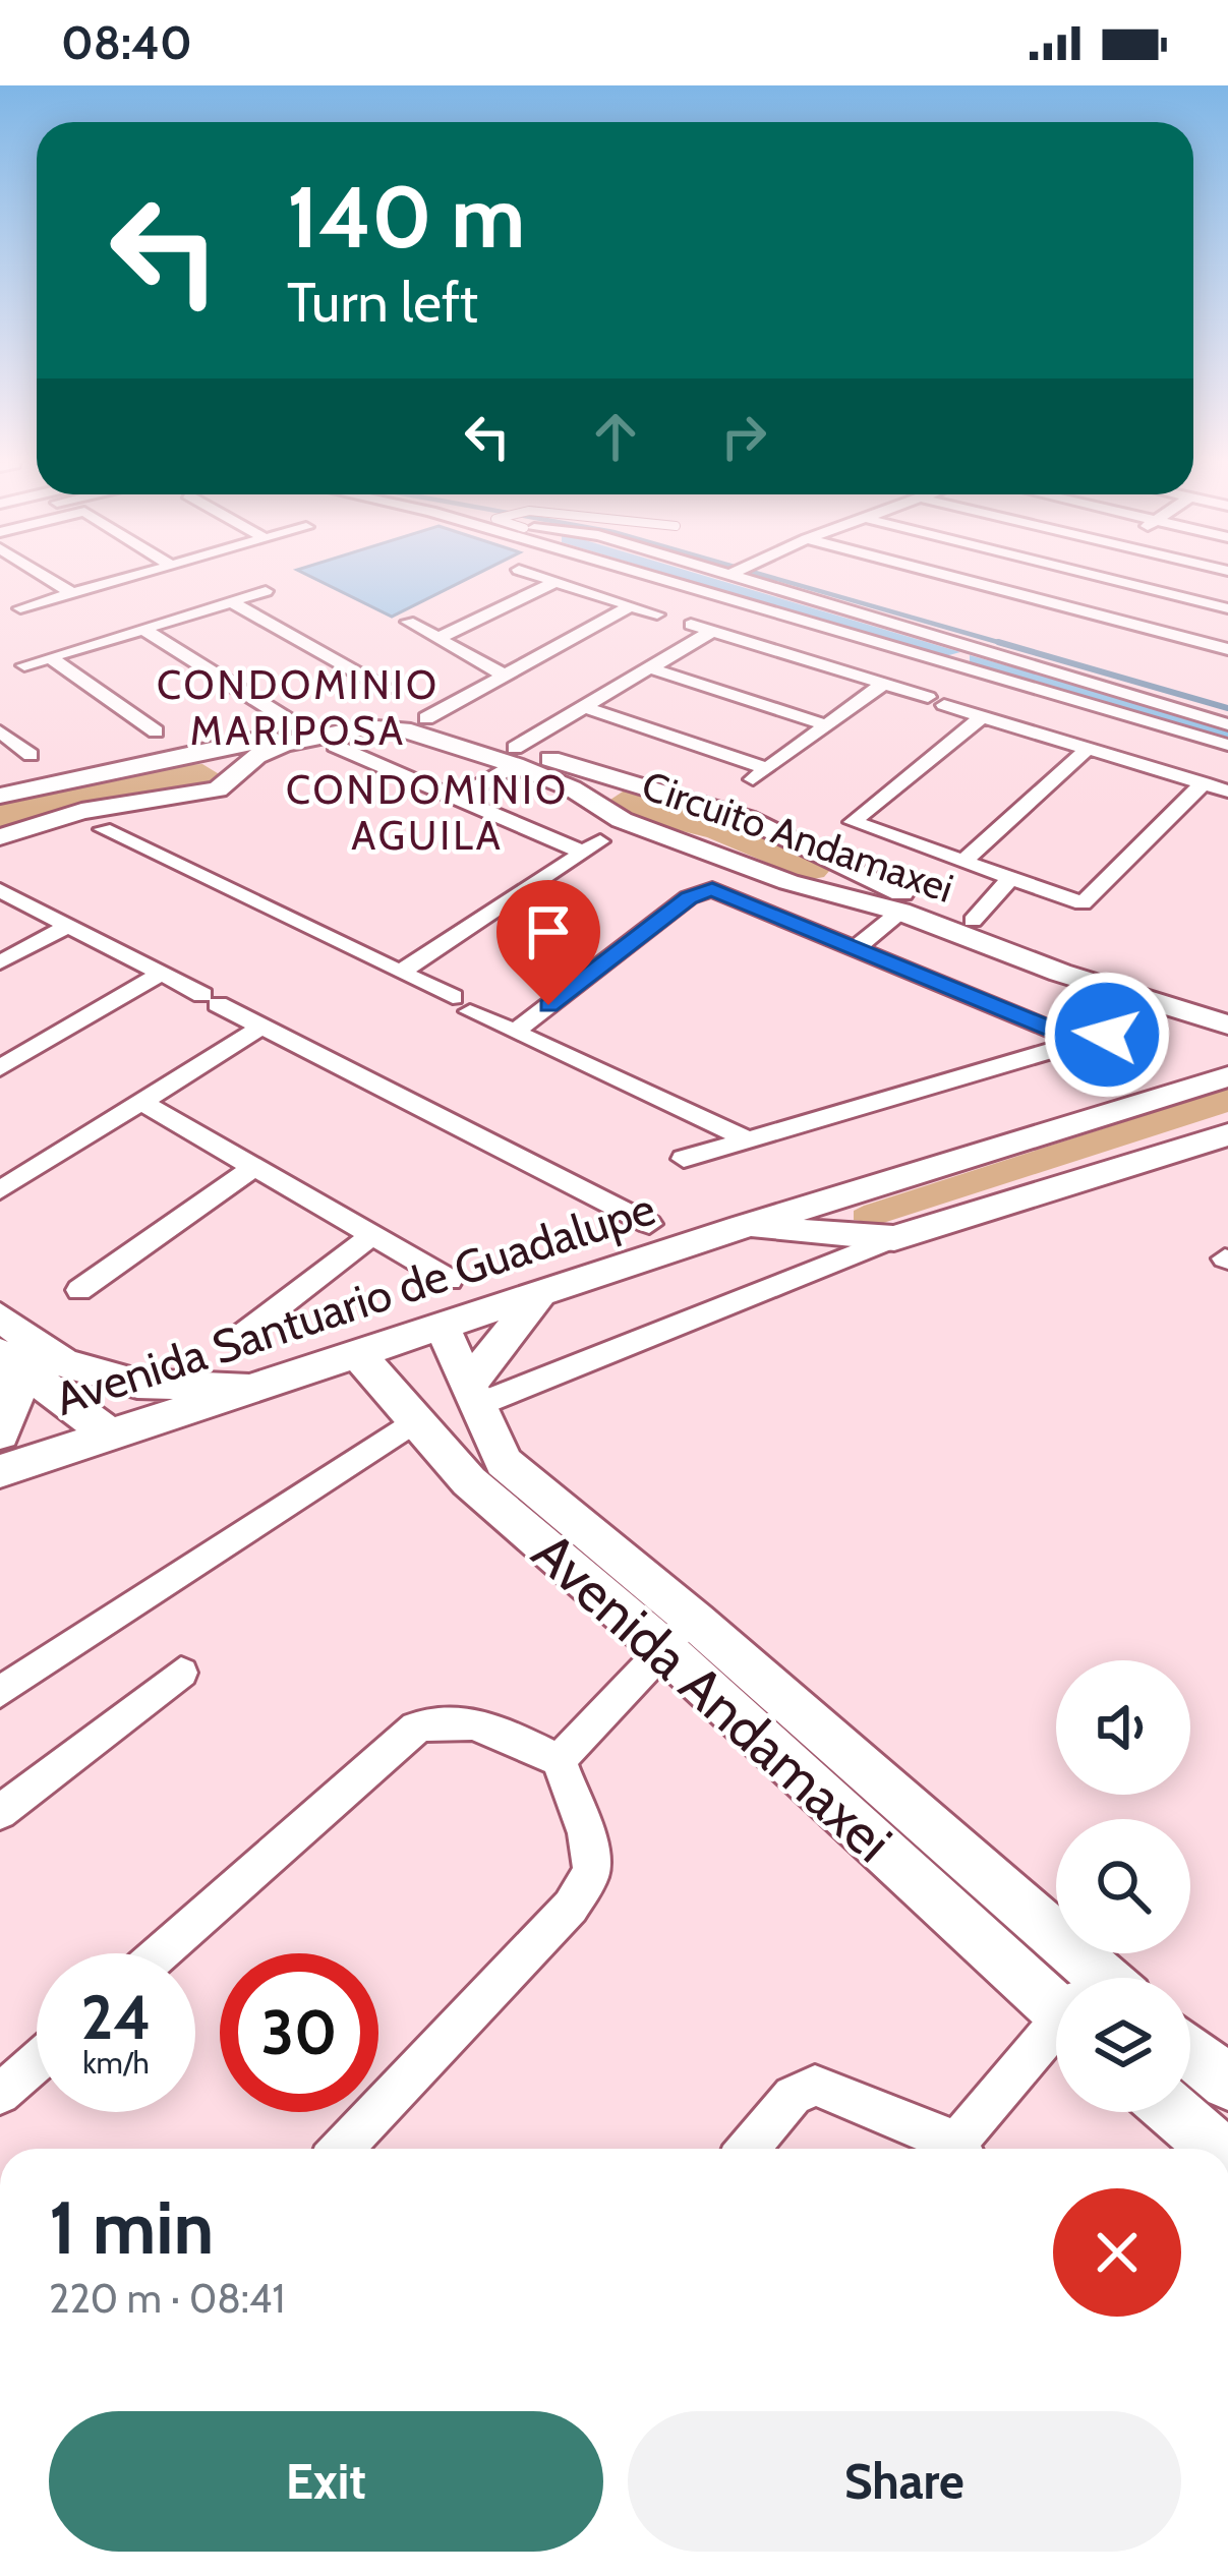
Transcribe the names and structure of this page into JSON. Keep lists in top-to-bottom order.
{
  "streets": {
    "street": ["Circuito Andamaxei", "Avenida Santuario de Guadalupe", "Avenida Andamaxei"]
  },
  "crossings": [
    ["Avenida Santuario de Guadalupe", "Avenida Andamaxei"]
  ],
  "districts": ["CONDOMINIO MARIPOSA", "CONDOMINIO AGUILA"],
  "page": {
    "status": "08:40",
    "turn": ["140 m", "Turn left"],
    "speed": "24 km/h",
    "limit": "30",
    "heading": ["1 min", "220 m · 08:41"],
    "buttons": ["Exit", "Share"]
  }
}
